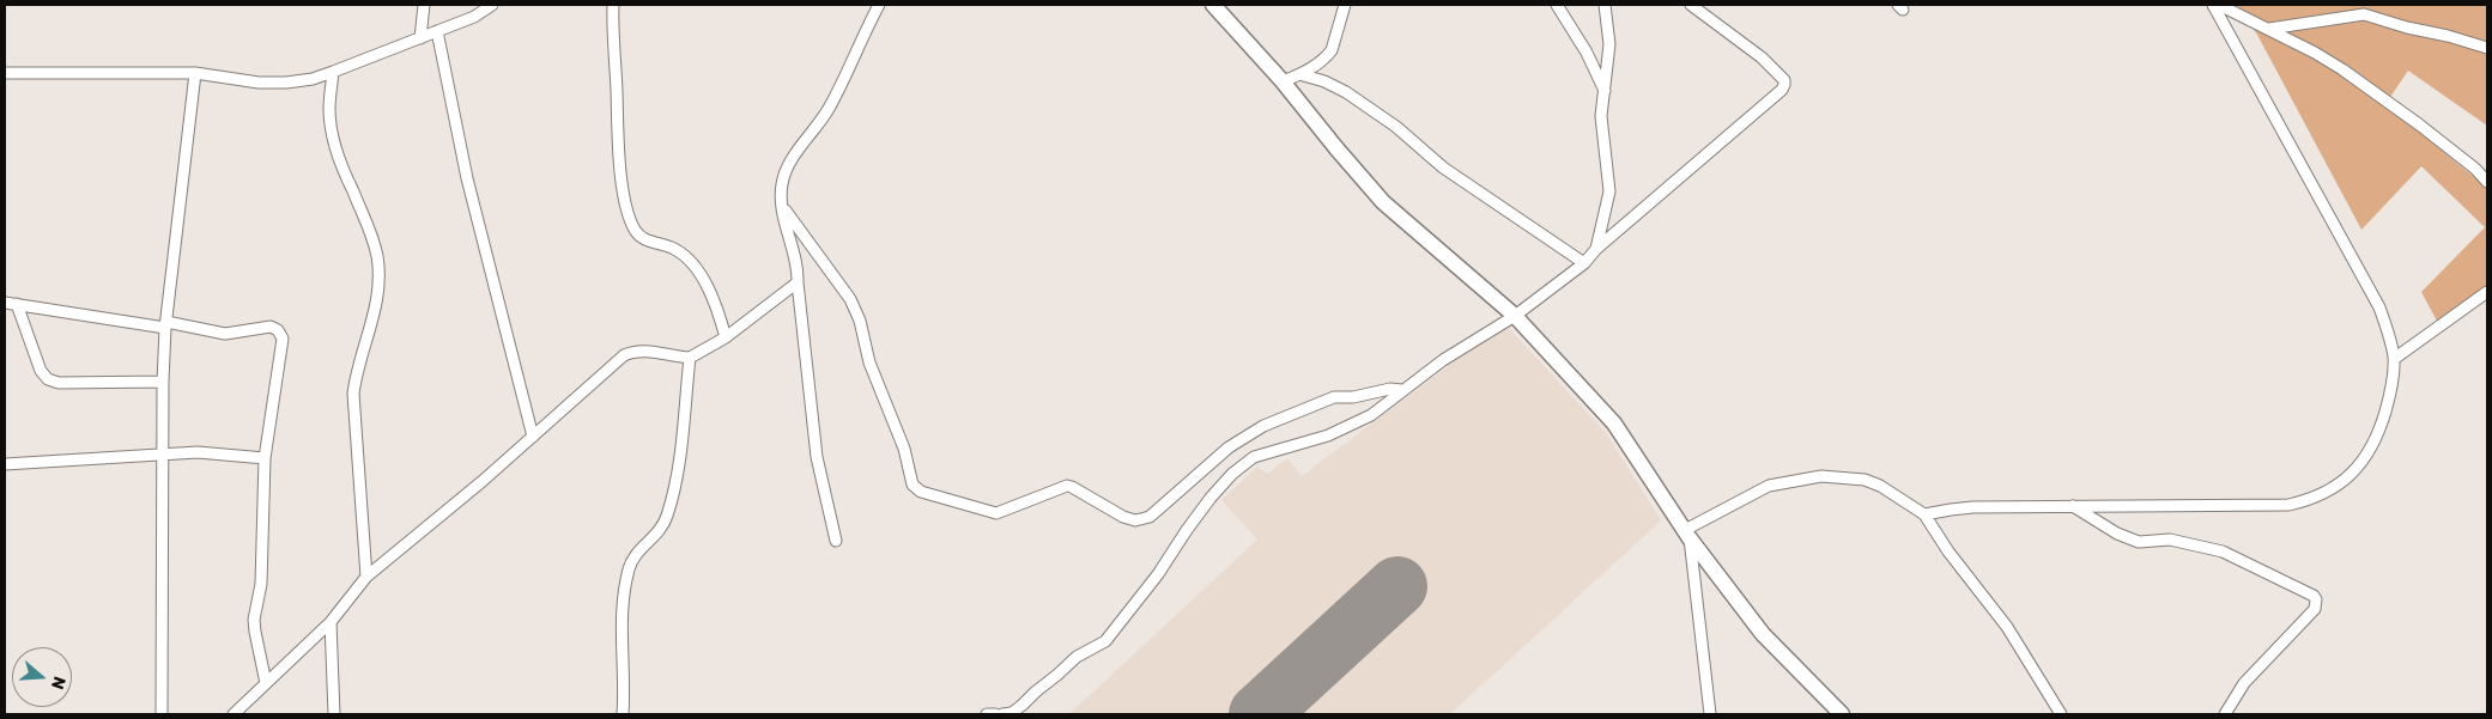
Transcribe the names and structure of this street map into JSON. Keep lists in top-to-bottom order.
{
  "north": "right"
}
